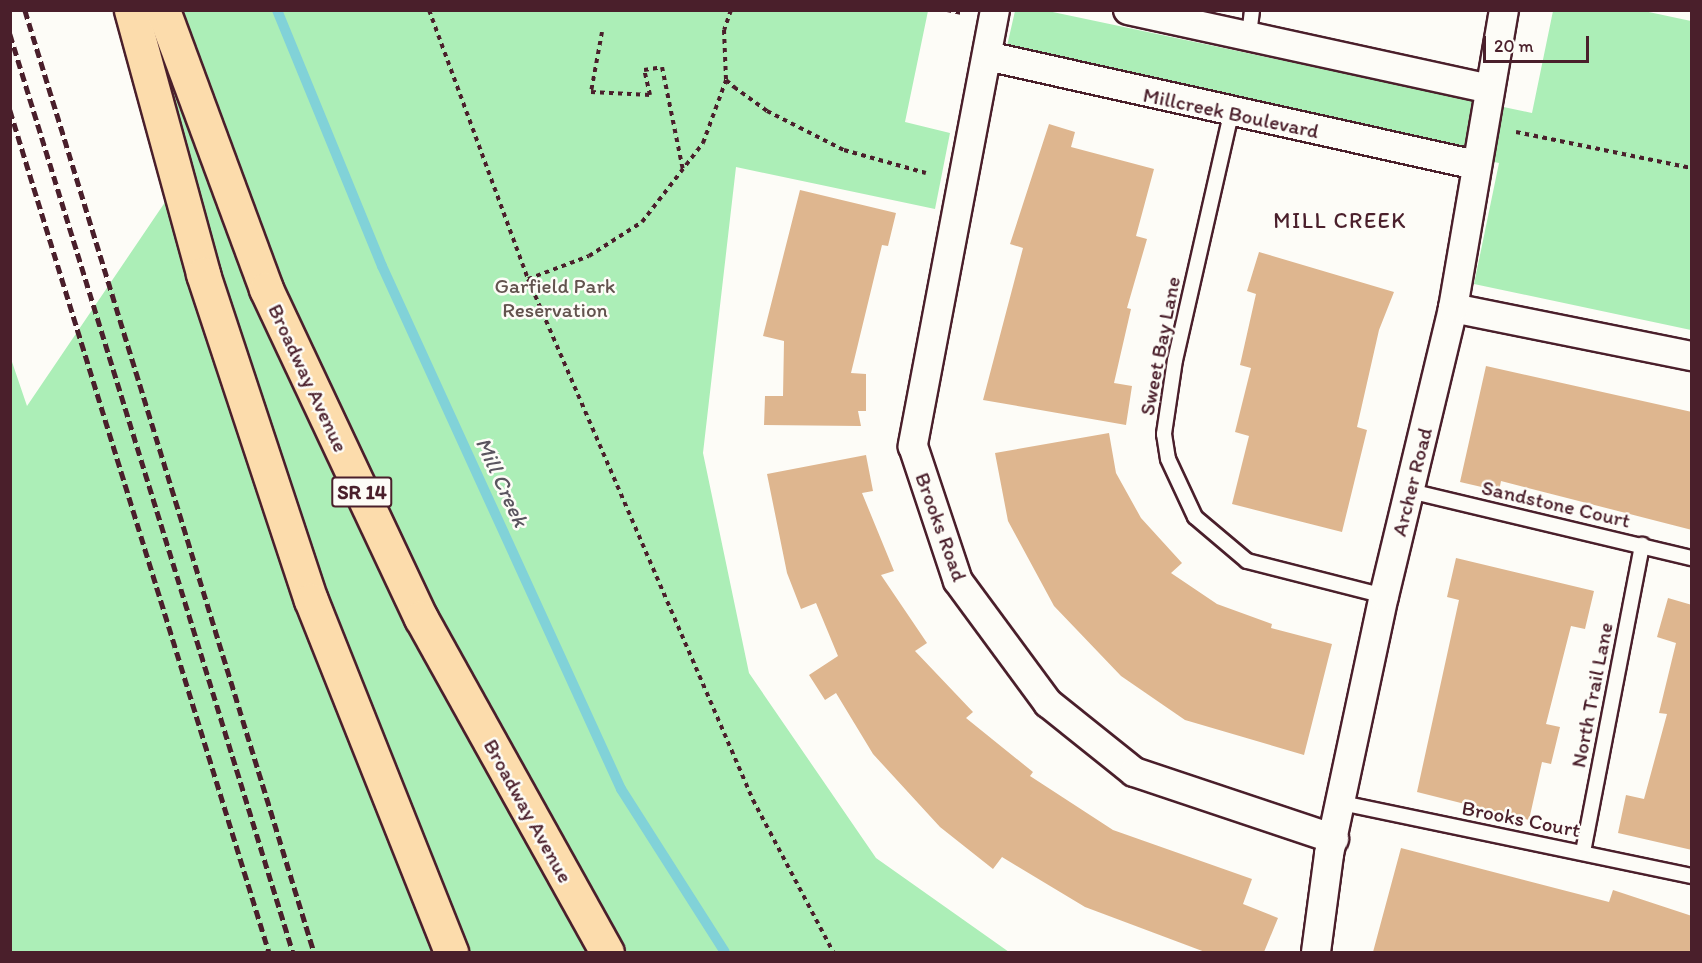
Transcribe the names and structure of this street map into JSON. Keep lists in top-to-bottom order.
{
  "streets": {
    "main road": ["Broadway Avenue", "SR 14"],
    "street": ["Millcreek Boulevard", "Archer Road", "Brooks Road"],
    "lane": [
      "Sweet Bay Lane",
      "Sandstone Court",
      "North Trail Lane",
      "Brooks Court"
    ]
  },
  "crossings": [
    ["Millcreek Boulevard", "Sweet Bay Lane"],
    ["Millcreek Boulevard", "Archer Road"],
    ["Millcreek Boulevard", "Brooks Road"],
    ["Sweet Bay Lane", "Archer Road"],
    ["Archer Road", "Sandstone Court"],
    ["Archer Road", "Brooks Road"],
    ["Archer Road", "Brooks Court"],
    ["Sandstone Court", "North Trail Lane"],
    ["North Trail Lane", "Brooks Court"]
  ],
  "districts": ["MILL CREEK"],
  "water": ["Mill Creek"],
  "parks": ["Garfield Park Reservation"],
  "scale_bar": "20 m"
}
